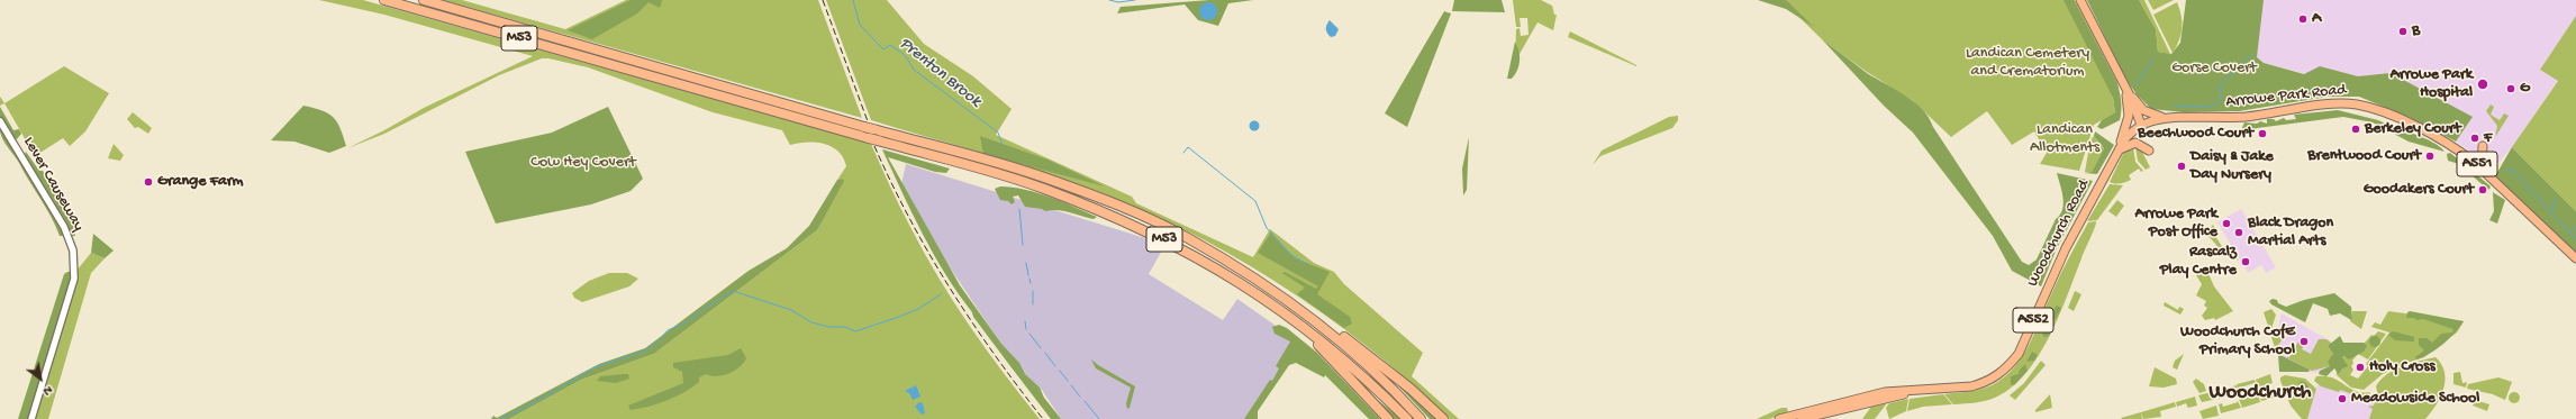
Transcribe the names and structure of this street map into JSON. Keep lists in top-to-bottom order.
{
  "streets": {
    "highway": ["M53"],
    "main road": [
      "Arrowe Park Road",
      "A551",
      "Woodchurch Road",
      "A552"
    ],
    "street": ["Lever Causeway"]
  },
  "crossings": [
    ["Arrowe Park Road", "Woodchurch Road"]
  ],
  "districts": ["Woodchurch"],
  "water": ["Prenton Brook"],
  "parks": [
    "Landican Cemetery and Crematorium",
    "Gorse Covert",
    "Landican Allotments",
    "Cow Hey Covert"
  ],
  "places": [
    "A",
    "B",
    "Arrowe Park Hospital",
    "G",
    "Berkeley Court",
    "Beechwood Court",
    "F",
    "Brentwood Court",
    "Daisy & Jake Day Nursery",
    "Grange Farm",
    "Goodakers Court",
    "Arrowe Park Post Office",
    "Black Dragon Martial Arts",
    "Rascalz Play Centre",
    "Woodchurch CofE Primary School",
    "Holy Cross",
    "Meadowside School"
  ],
  "north": "bottom right"
}
